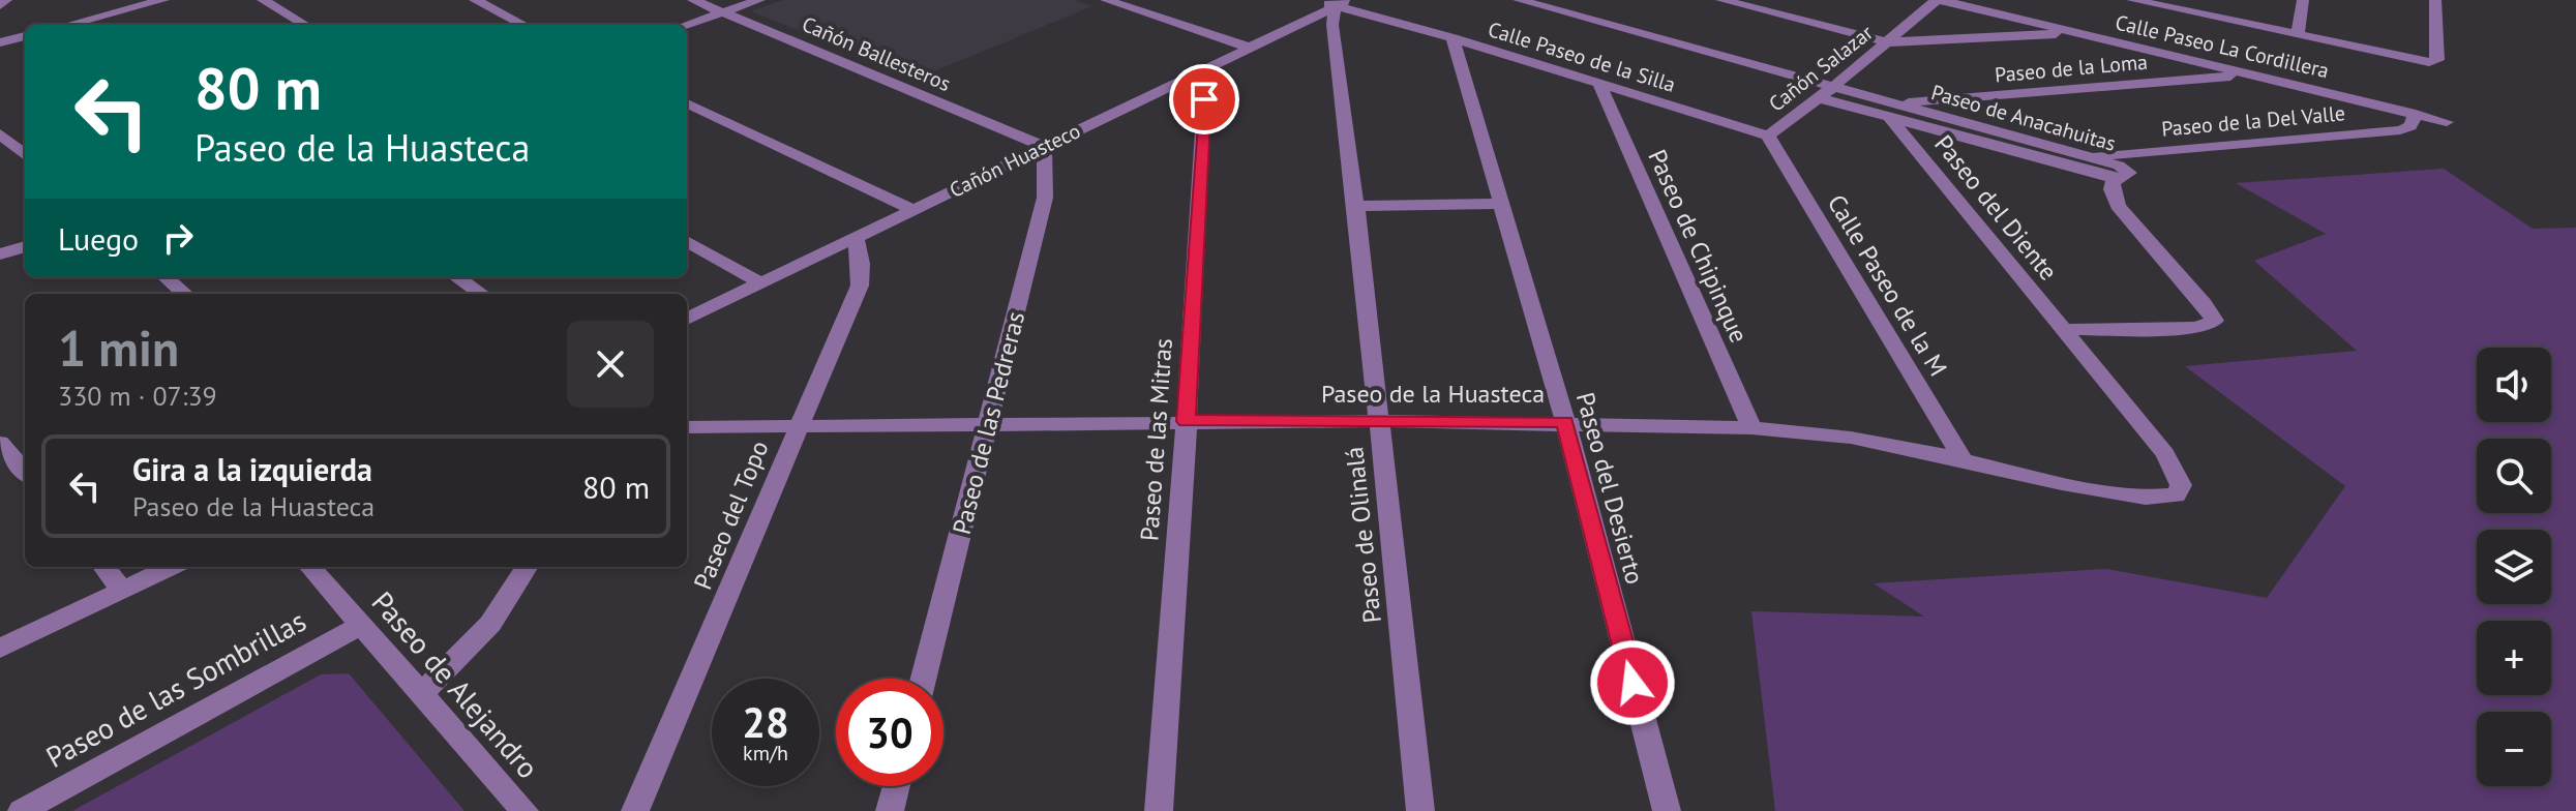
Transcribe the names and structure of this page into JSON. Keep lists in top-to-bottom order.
{
  "streets": {
    "street": [
      "Calle Paseo La Cordillera",
      "Cañón Ballesteros",
      "Calle Paseo de la Silla",
      "Cañón Salazar",
      "Paseo de la Loma",
      "Paseo de Anacahuitas",
      "Paseo de la Del Valle",
      "Cañón Huasteco",
      "Paseo del Diente",
      "Paseo de Chipinque",
      "Calle Paseo de la M",
      "Paseo de la Huasteca",
      "Paseo de las Pedreras",
      "Paseo de las Mitras",
      "Paseo del Desierto",
      "Paseo del Topo",
      "Paseo de Olinalá",
      "Paseo de Alejandro",
      "Paseo de las Sombrillas"
    ]
  },
  "crossings": [
    ["Calle Paseo La Cordillera", "Cañón Salazar"],
    ["Calle Paseo La Cordillera", "Paseo de la Loma"],
    ["Calle Paseo La Cordillera", "Paseo de la Del Valle"],
    ["Cañón Ballesteros", "Cañón Huasteco"],
    ["Cañón Ballesteros", "Paseo de las Pedreras"],
    ["Calle Paseo de la Silla", "Cañón Salazar"],
    ["Calle Paseo de la Silla", "Cañón Huasteco"],
    ["Calle Paseo de la Silla", "Paseo de Chipinque"],
    ["Calle Paseo de la Silla", "Calle Paseo de la M"],
    ["Calle Paseo de la Silla", "Paseo del Desierto"],
    ["Calle Paseo de la Silla", "Paseo de Olinalá"],
    ["Cañón Salazar", "Paseo de Anacahuitas"],
    ["Cañón Salazar", "Calle Paseo de la M"],
    ["Paseo de la Loma", "Paseo de Anacahuitas"],
    ["Paseo de la Loma", "Paseo del Diente"],
    ["Paseo de Anacahuitas", "Paseo de la Del Valle"],
    ["Paseo de Anacahuitas", "Paseo del Diente"],
    ["Cañón Huasteco", "Paseo de las Pedreras"],
    ["Cañón Huasteco", "Paseo de las Mitras"],
    ["Cañón Huasteco", "Paseo del Topo"],
    ["Cañón Huasteco", "Paseo de Olinalá"],
    ["Paseo del Diente", "Paseo de la Huasteca"],
    ["Paseo de Chipinque", "Paseo de la Huasteca"],
    ["Calle Paseo de la M", "Paseo de la Huasteca"],
    ["Paseo de la Huasteca", "Paseo de las Pedreras"],
    ["Paseo de la Huasteca", "Paseo de las Mitras"],
    ["Paseo de la Huasteca", "Paseo del Desierto"],
    ["Paseo de la Huasteca", "Paseo del Topo"],
    ["Paseo de la Huasteca", "Paseo de Olinalá"],
    ["Paseo de Alejandro", "Paseo de las Sombrillas"]
  ],
  "page": {
    "turn": ["80 m", "Paseo de la Huasteca"],
    "then": "Luego",
    "heading": ["1 min", "330 m · 07:39"],
    "map_buttons": ["+", "−"],
    "list": [
      {
        "name": "Gira a la izquierda",
        "note": "Paseo de la Huasteca",
        "value": "80 m"
      }
    ],
    "speed": "28 km/h",
    "limit": "30"
  }
}
